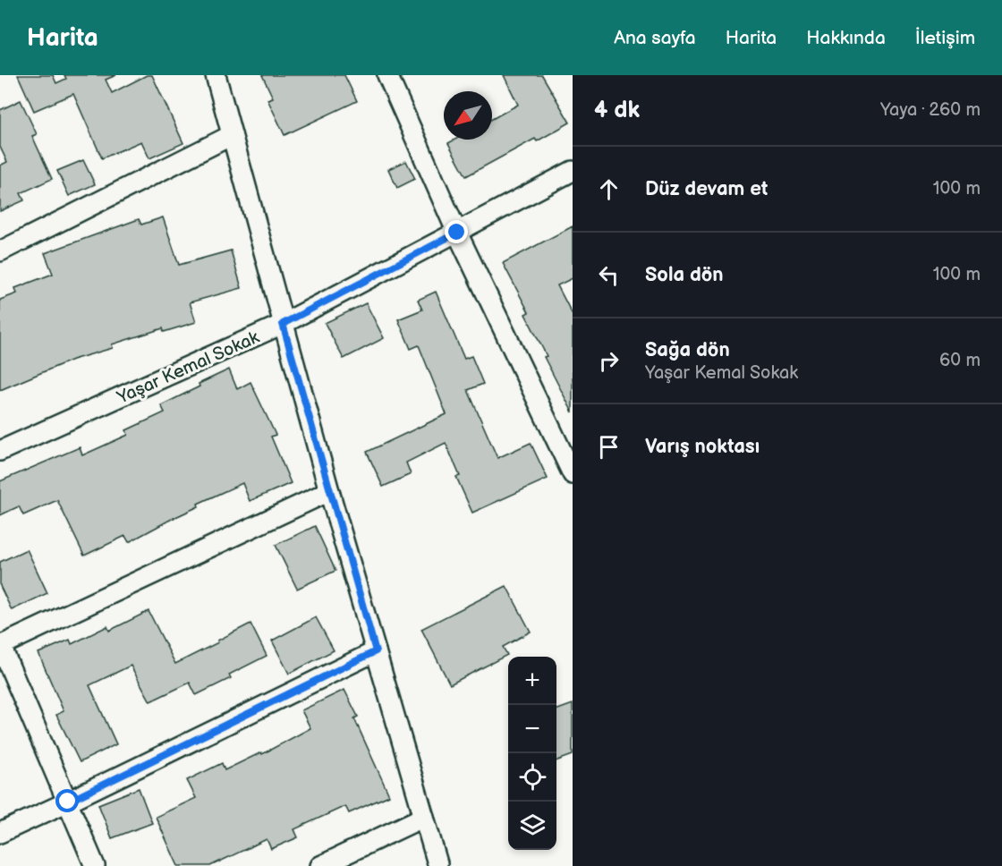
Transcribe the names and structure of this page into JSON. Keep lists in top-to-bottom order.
{
  "streets": {
    "street": ["Yaşar Kemal Sokak"]
  },
  "north": "bottom left",
  "page": {
    "header": "Harita",
    "nav": [
      "Ana sayfa",
      "Harita",
      "Hakkında",
      "İletişim"
    ],
    "heading": ["4 dk", "Yaya · 260 m"],
    "list": [
      ["Düz devam et", "100 m"],
      ["Sola dön", "100 m"],
      ["Sağa dön", "Yaşar Kemal Sokak", "60 m"],
      "Varış noktası"
    ],
    "map_buttons": ["+", "−"]
  }
}
